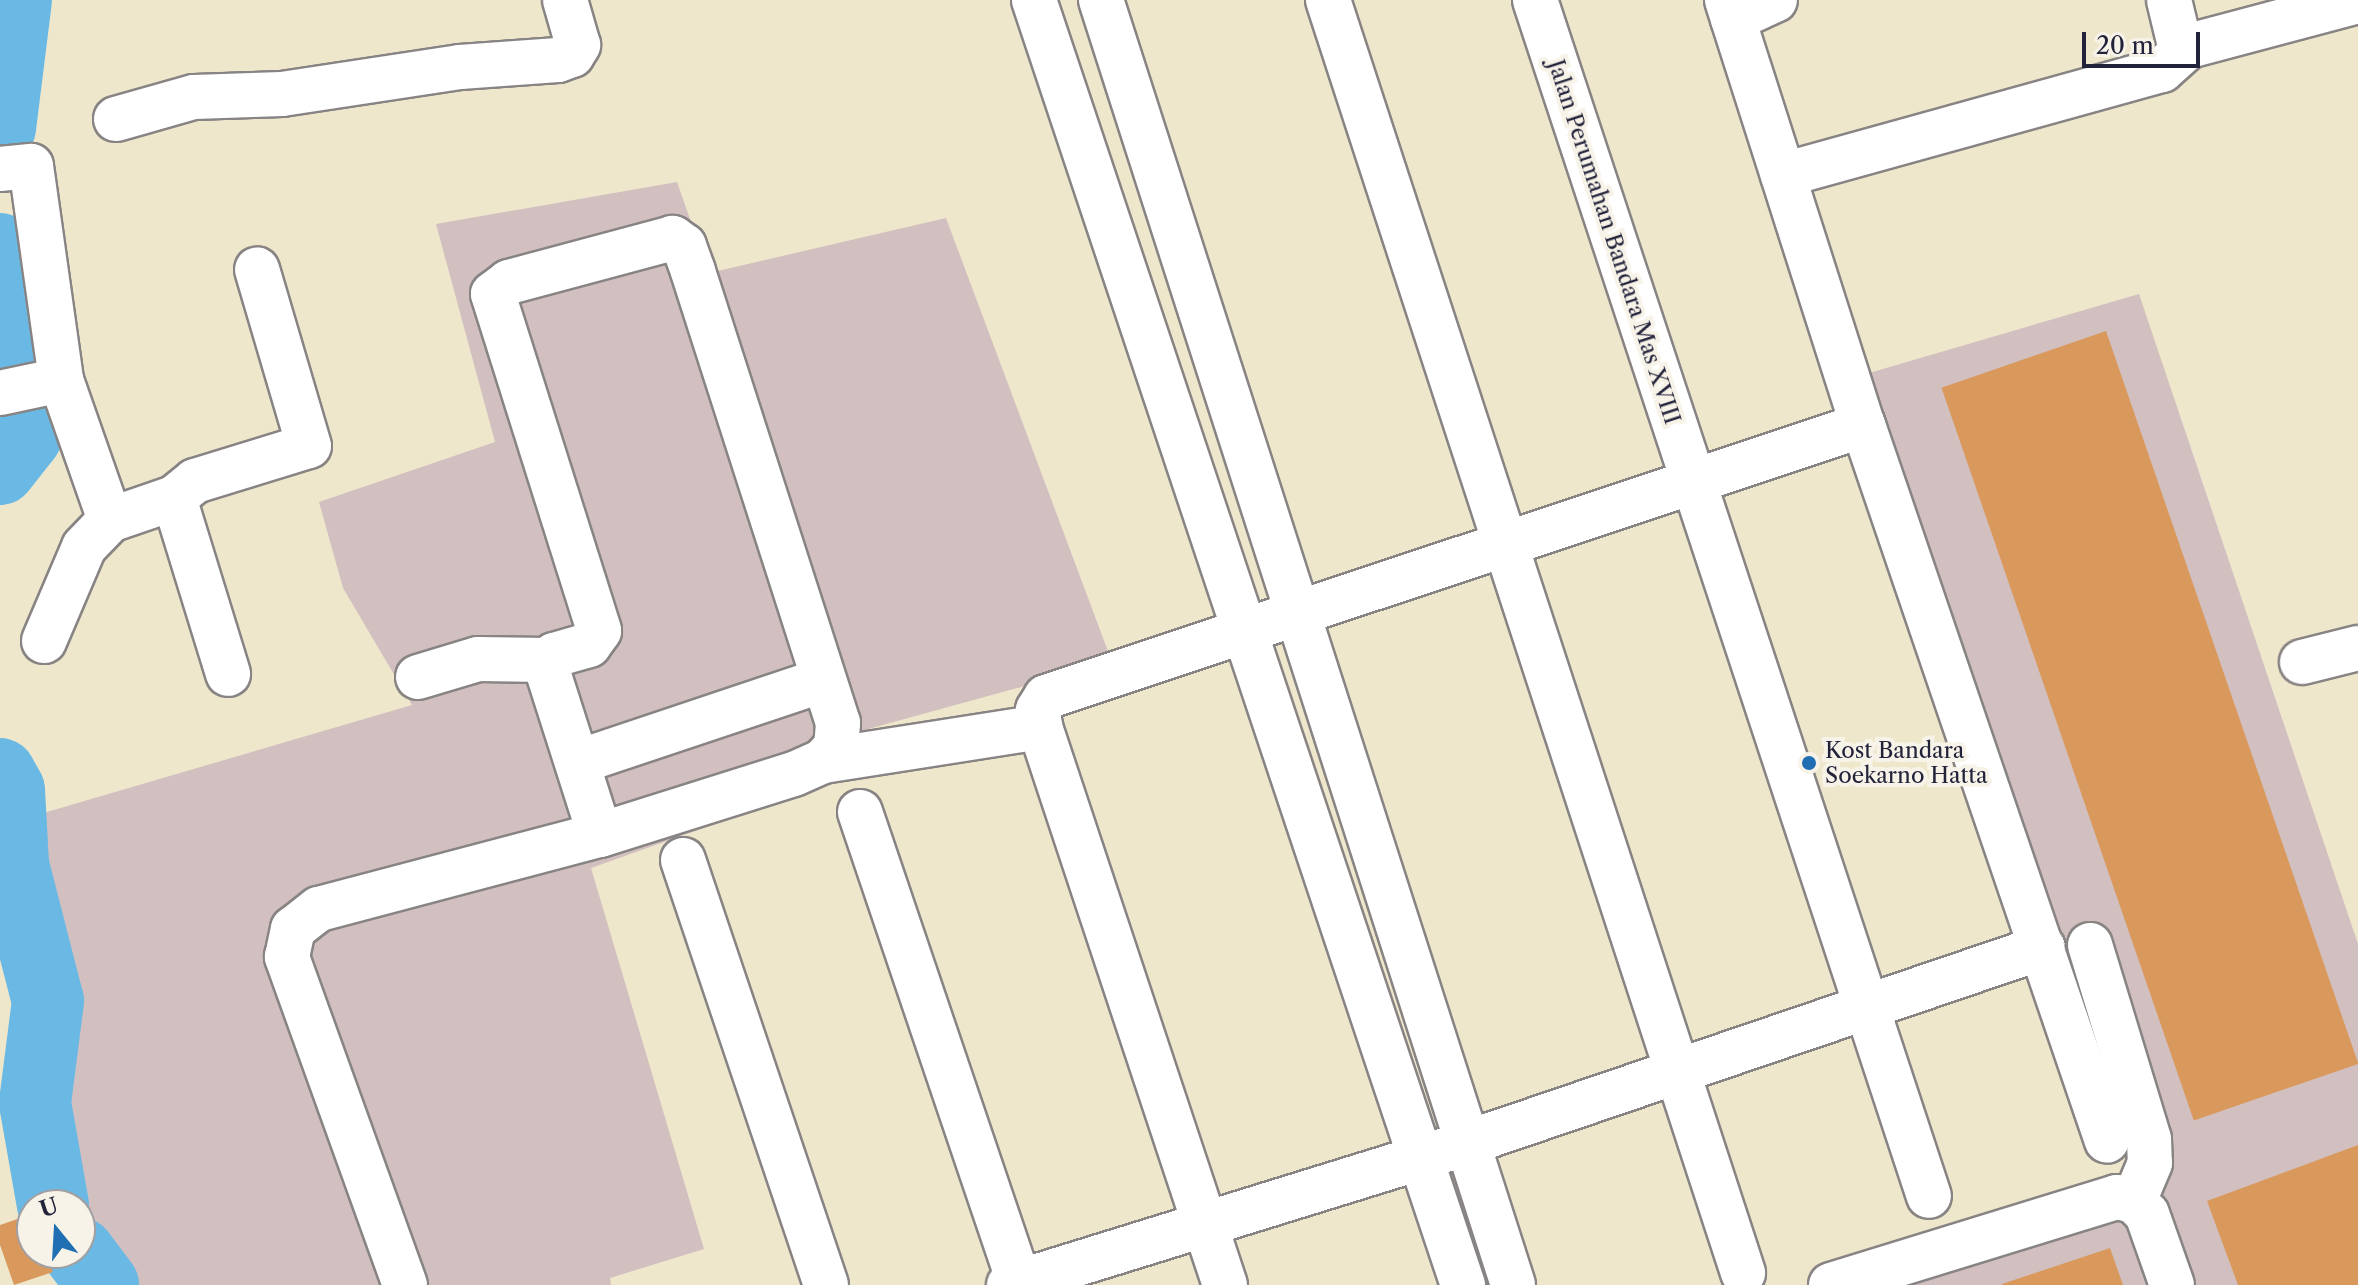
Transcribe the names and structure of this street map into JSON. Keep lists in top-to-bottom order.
{
  "streets": {
    "street": ["Jalan Perumahan Bandara Mas XVIII"]
  },
  "places": ["Kost Bandara Soekarno Hatta"],
  "scale_bar": "20 m",
  "north": "top"
}
